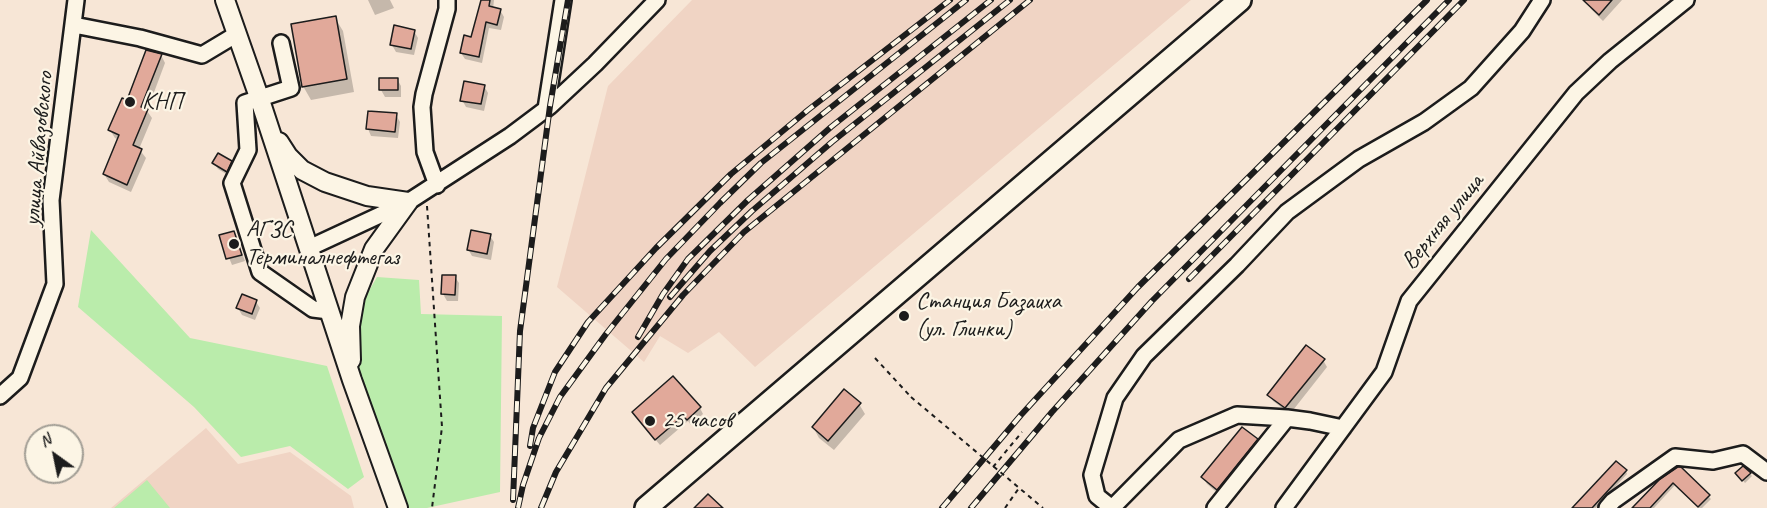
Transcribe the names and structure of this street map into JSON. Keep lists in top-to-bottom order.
{
  "streets": {
    "street": ["улица Айвазовского", "Верхняя улица"]
  },
  "places": [
    "КНП",
    "АГЗС Терминалнефтегаз",
    "Станция Базаиха (ул. Глинки)",
    "25 часов"
  ],
  "north": "top left"
}
